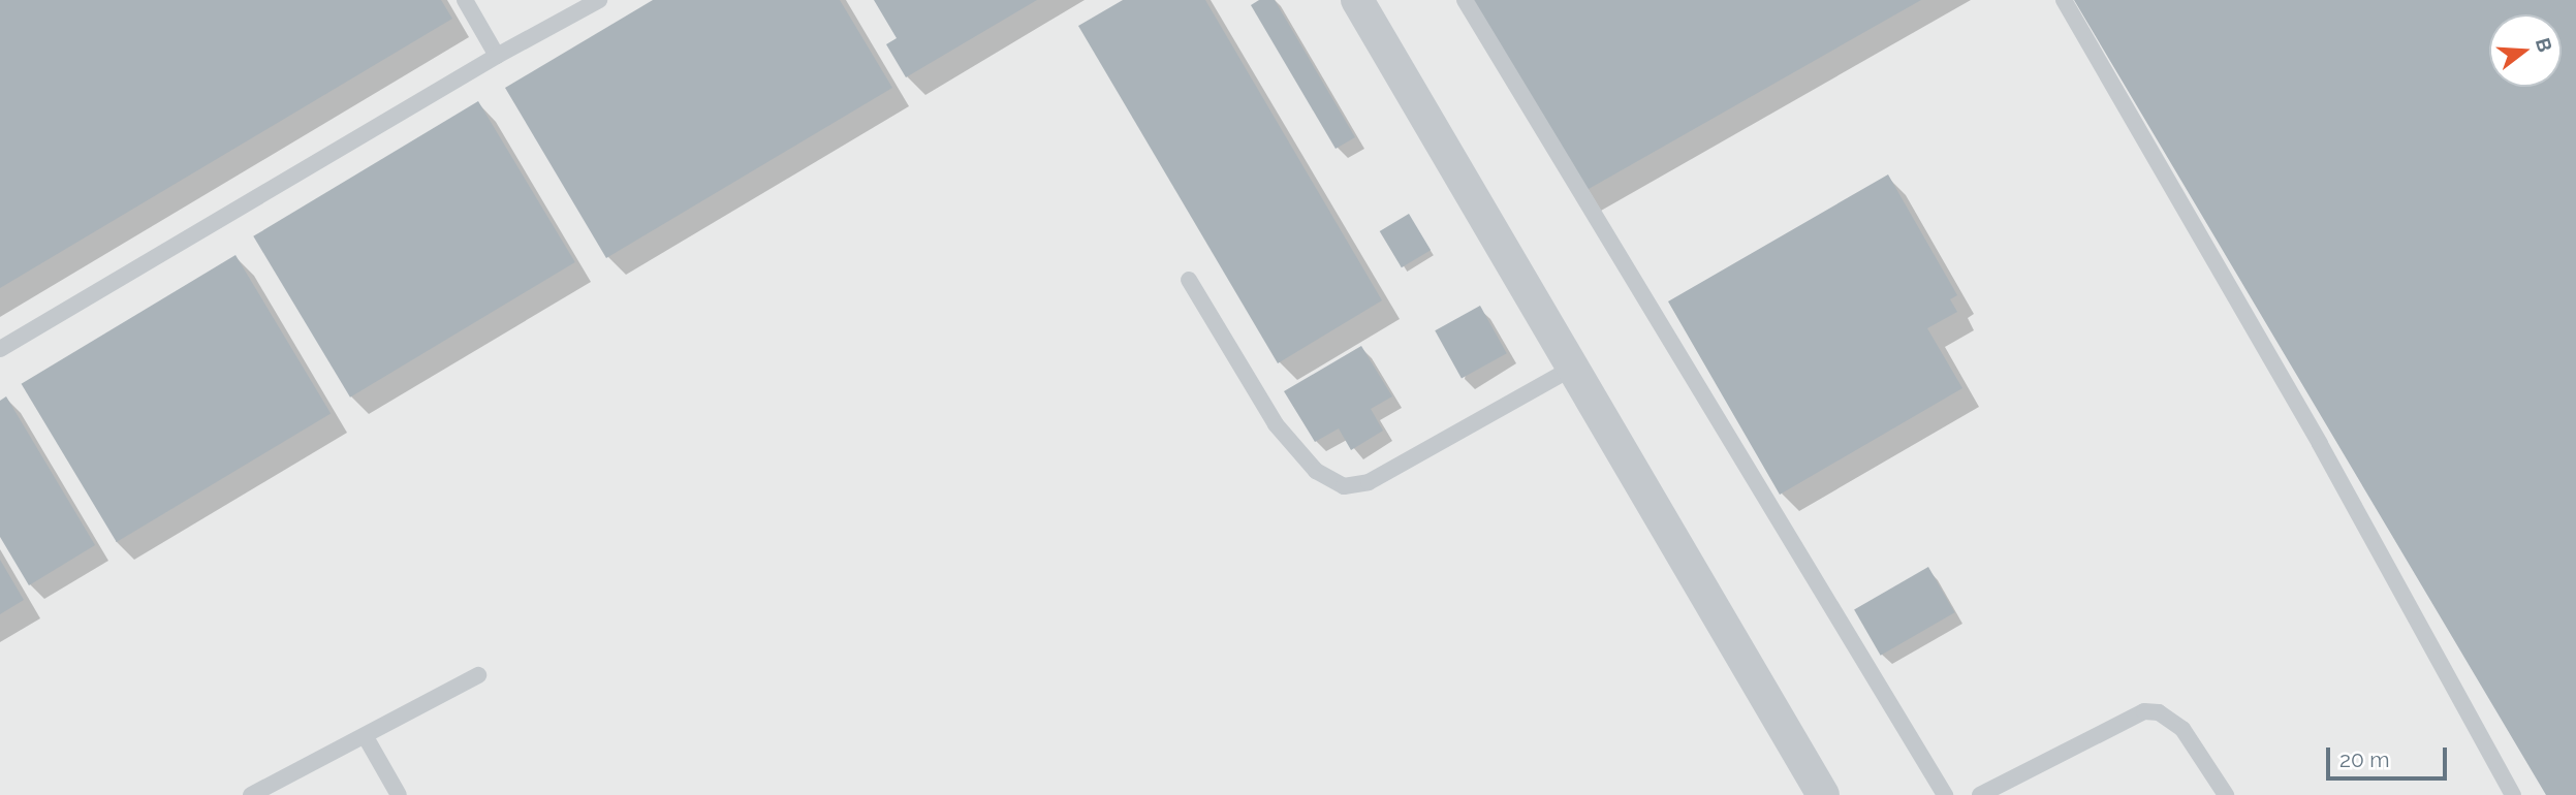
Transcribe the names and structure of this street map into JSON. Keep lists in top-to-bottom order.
{
  "scale_bar": "20 m",
  "north": "right"
}
